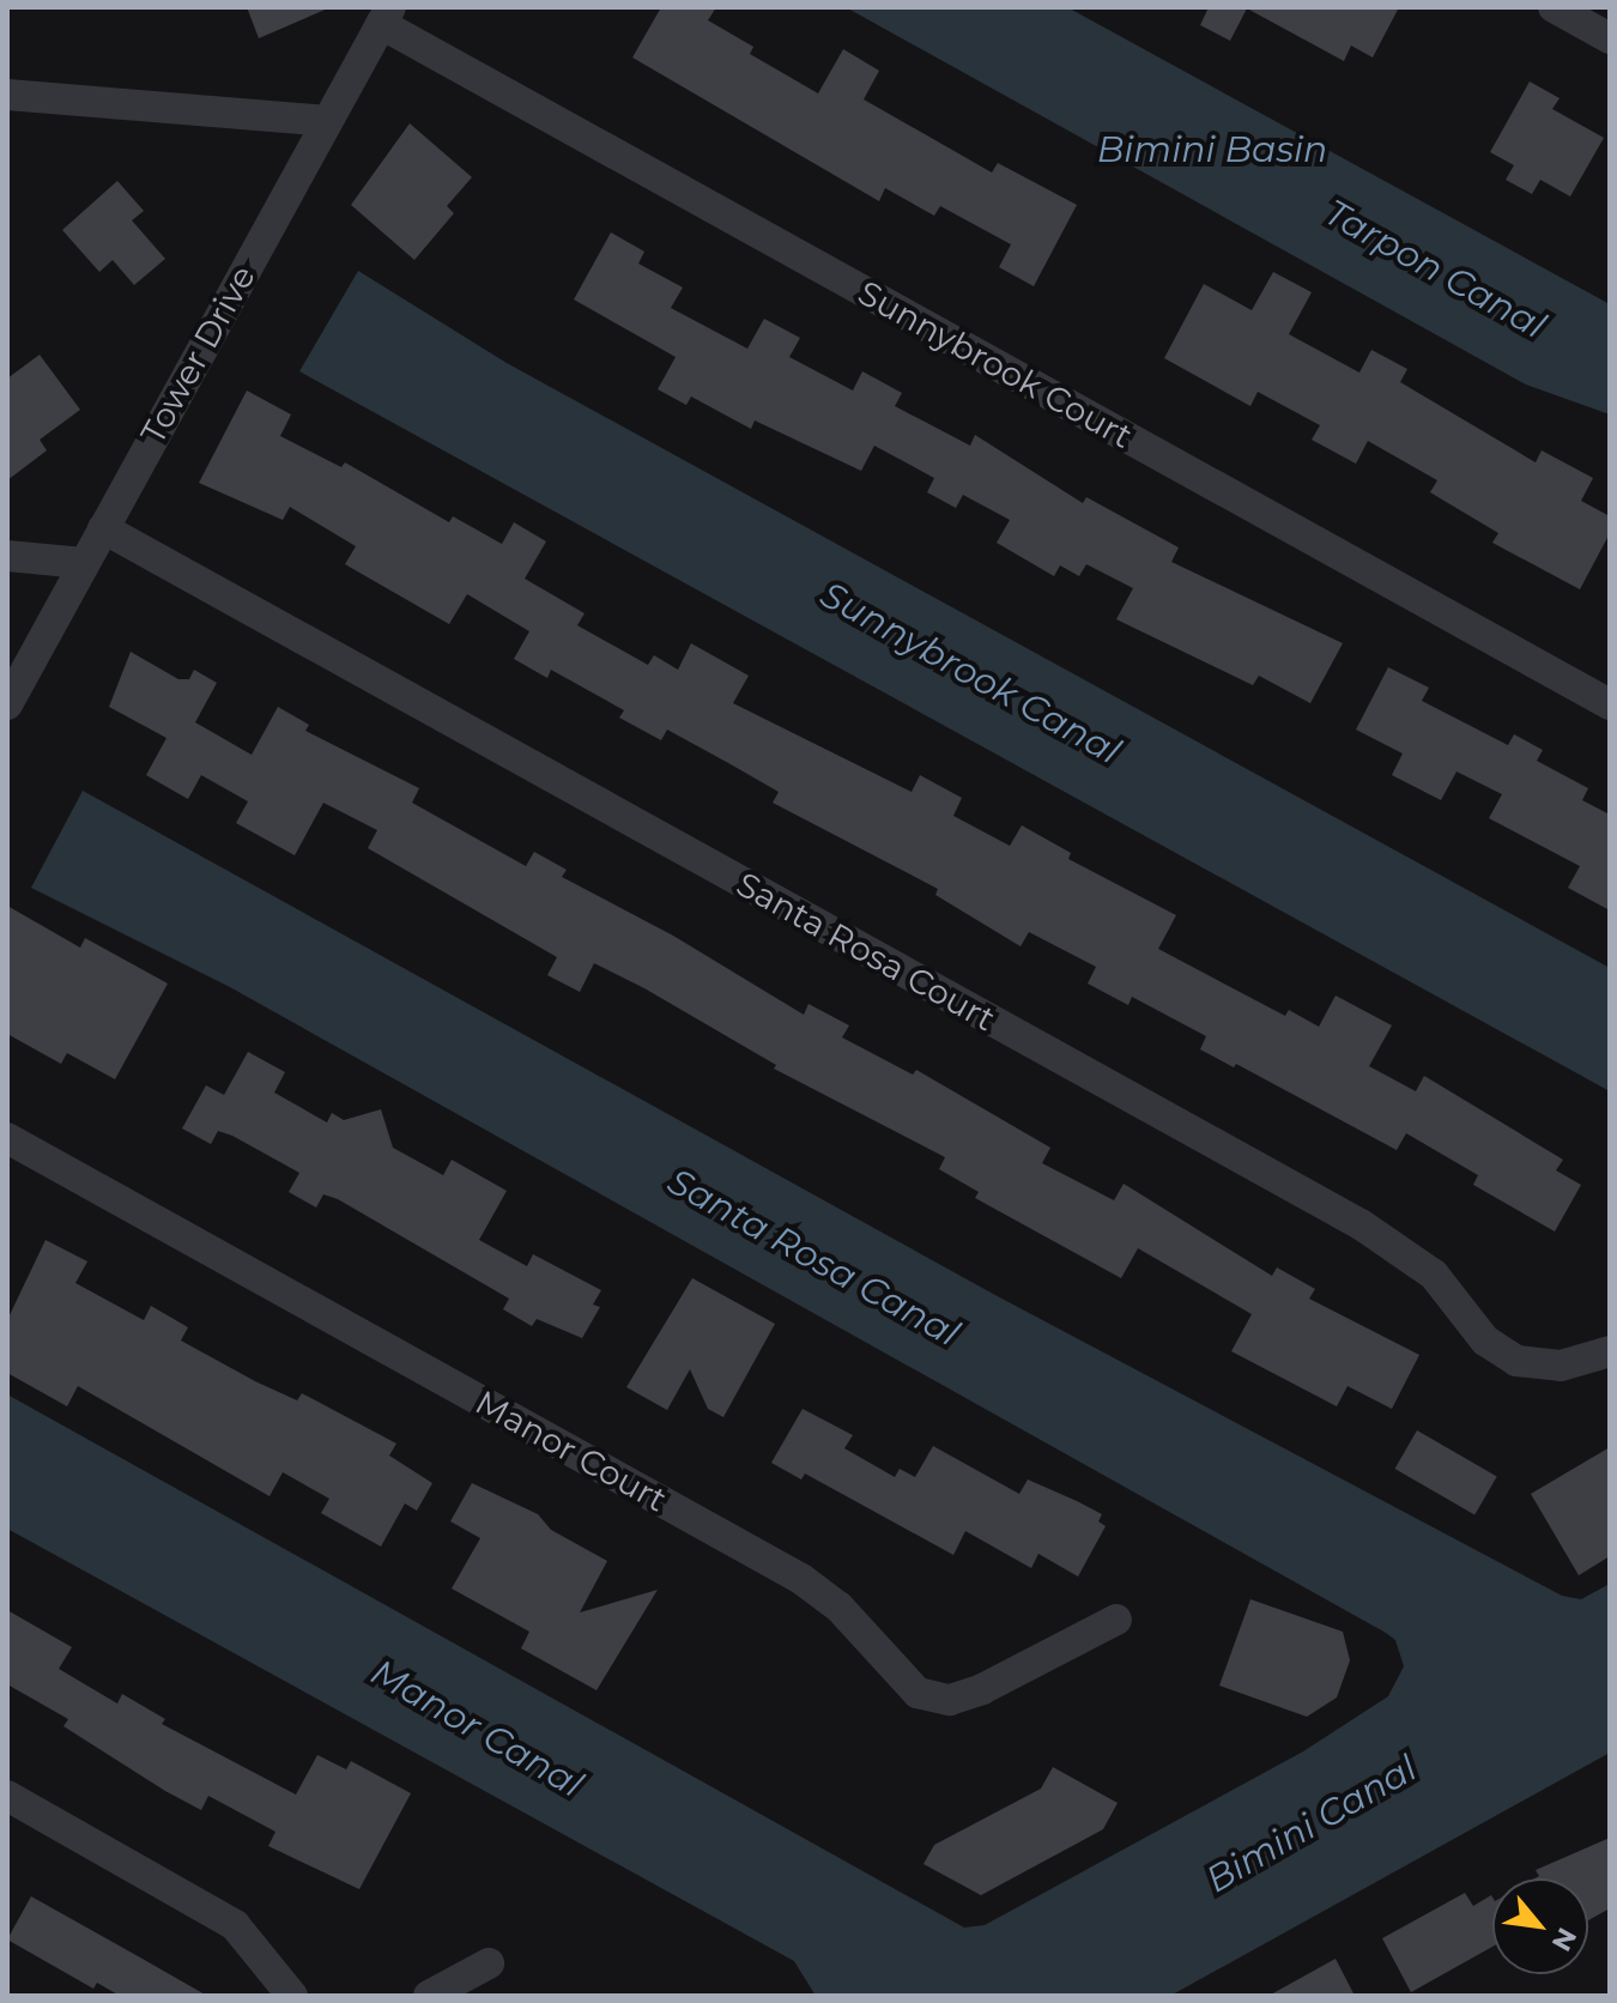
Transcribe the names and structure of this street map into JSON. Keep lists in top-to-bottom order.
{
  "streets": {
    "street": [
      "Tower Drive",
      "Sunnybrook Court",
      "Santa Rosa Court",
      "Manor Court"
    ]
  },
  "crossings": [
    ["Tower Drive", "Sunnybrook Court"],
    ["Tower Drive", "Santa Rosa Court"]
  ],
  "water": [
    "Bimini Basin",
    "Tarpon Canal",
    "Sunnybrook Canal",
    "Santa Rosa Canal",
    "Manor Canal",
    "Bimini Canal"
  ],
  "north": "bottom right"
}
